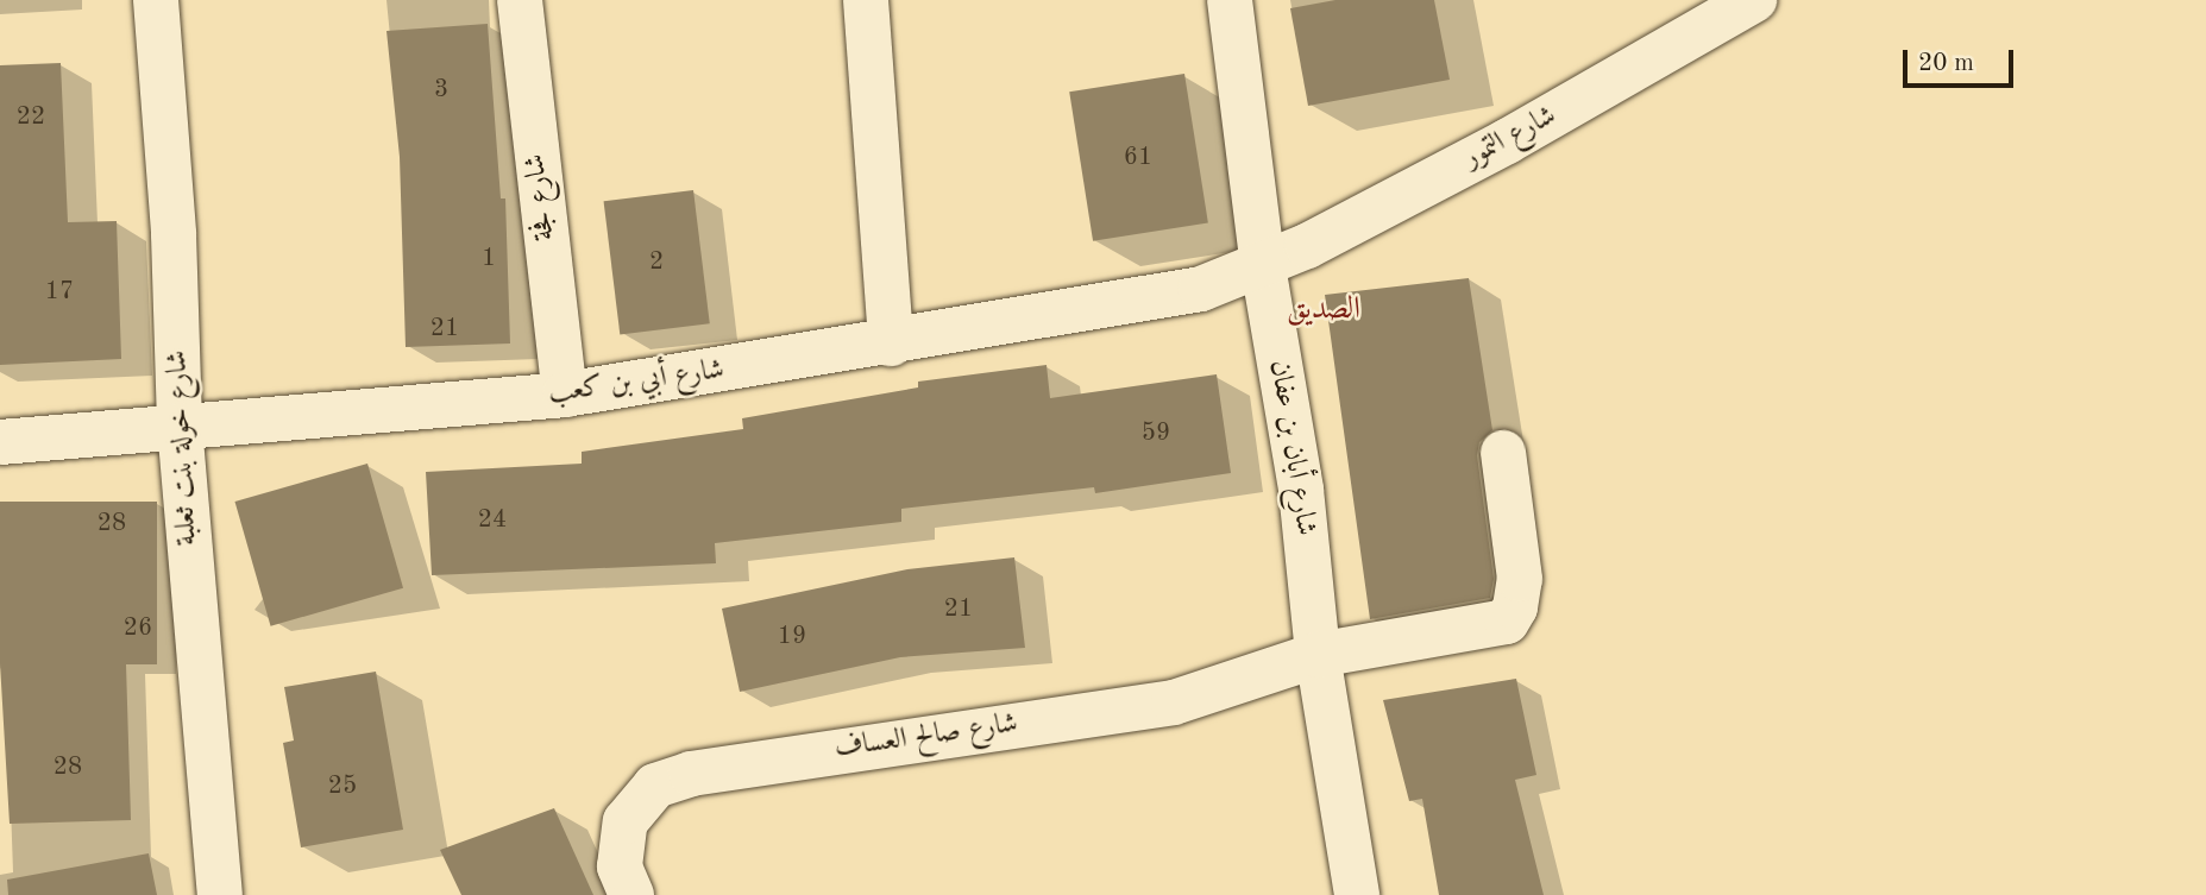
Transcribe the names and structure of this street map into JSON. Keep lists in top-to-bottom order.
{
  "streets": {
    "street": [
      "شارع التمور",
      "شارع فجة",
      "شارع أبي بن كعب",
      "شارع خولة بنت ثعلبة",
      "شارع أبان بن عفان",
      "شارع صالح العساف"
    ]
  },
  "crossings": [
    ["شارع التمور", "شارع أبي بن كعب"],
    ["شارع التمور", "شارع أبان بن عفان"],
    ["شارع فجة", "شارع أبي بن كعب"],
    ["شارع أبي بن كعب", "شارع خولة بنت ثعلبة"],
    ["شارع أبي بن كعب", "شارع أبان بن عفان"],
    ["شارع أبان بن عفان", "شارع صالح العساف"]
  ],
  "districts": ["الصديق"],
  "house_numbers": [
    "3",
    "22",
    "61",
    "1",
    "2",
    "17",
    "21",
    "59",
    "24",
    "28",
    "21",
    "26",
    "19",
    "28",
    "25"
  ],
  "scale_bar": "20 m"
}
